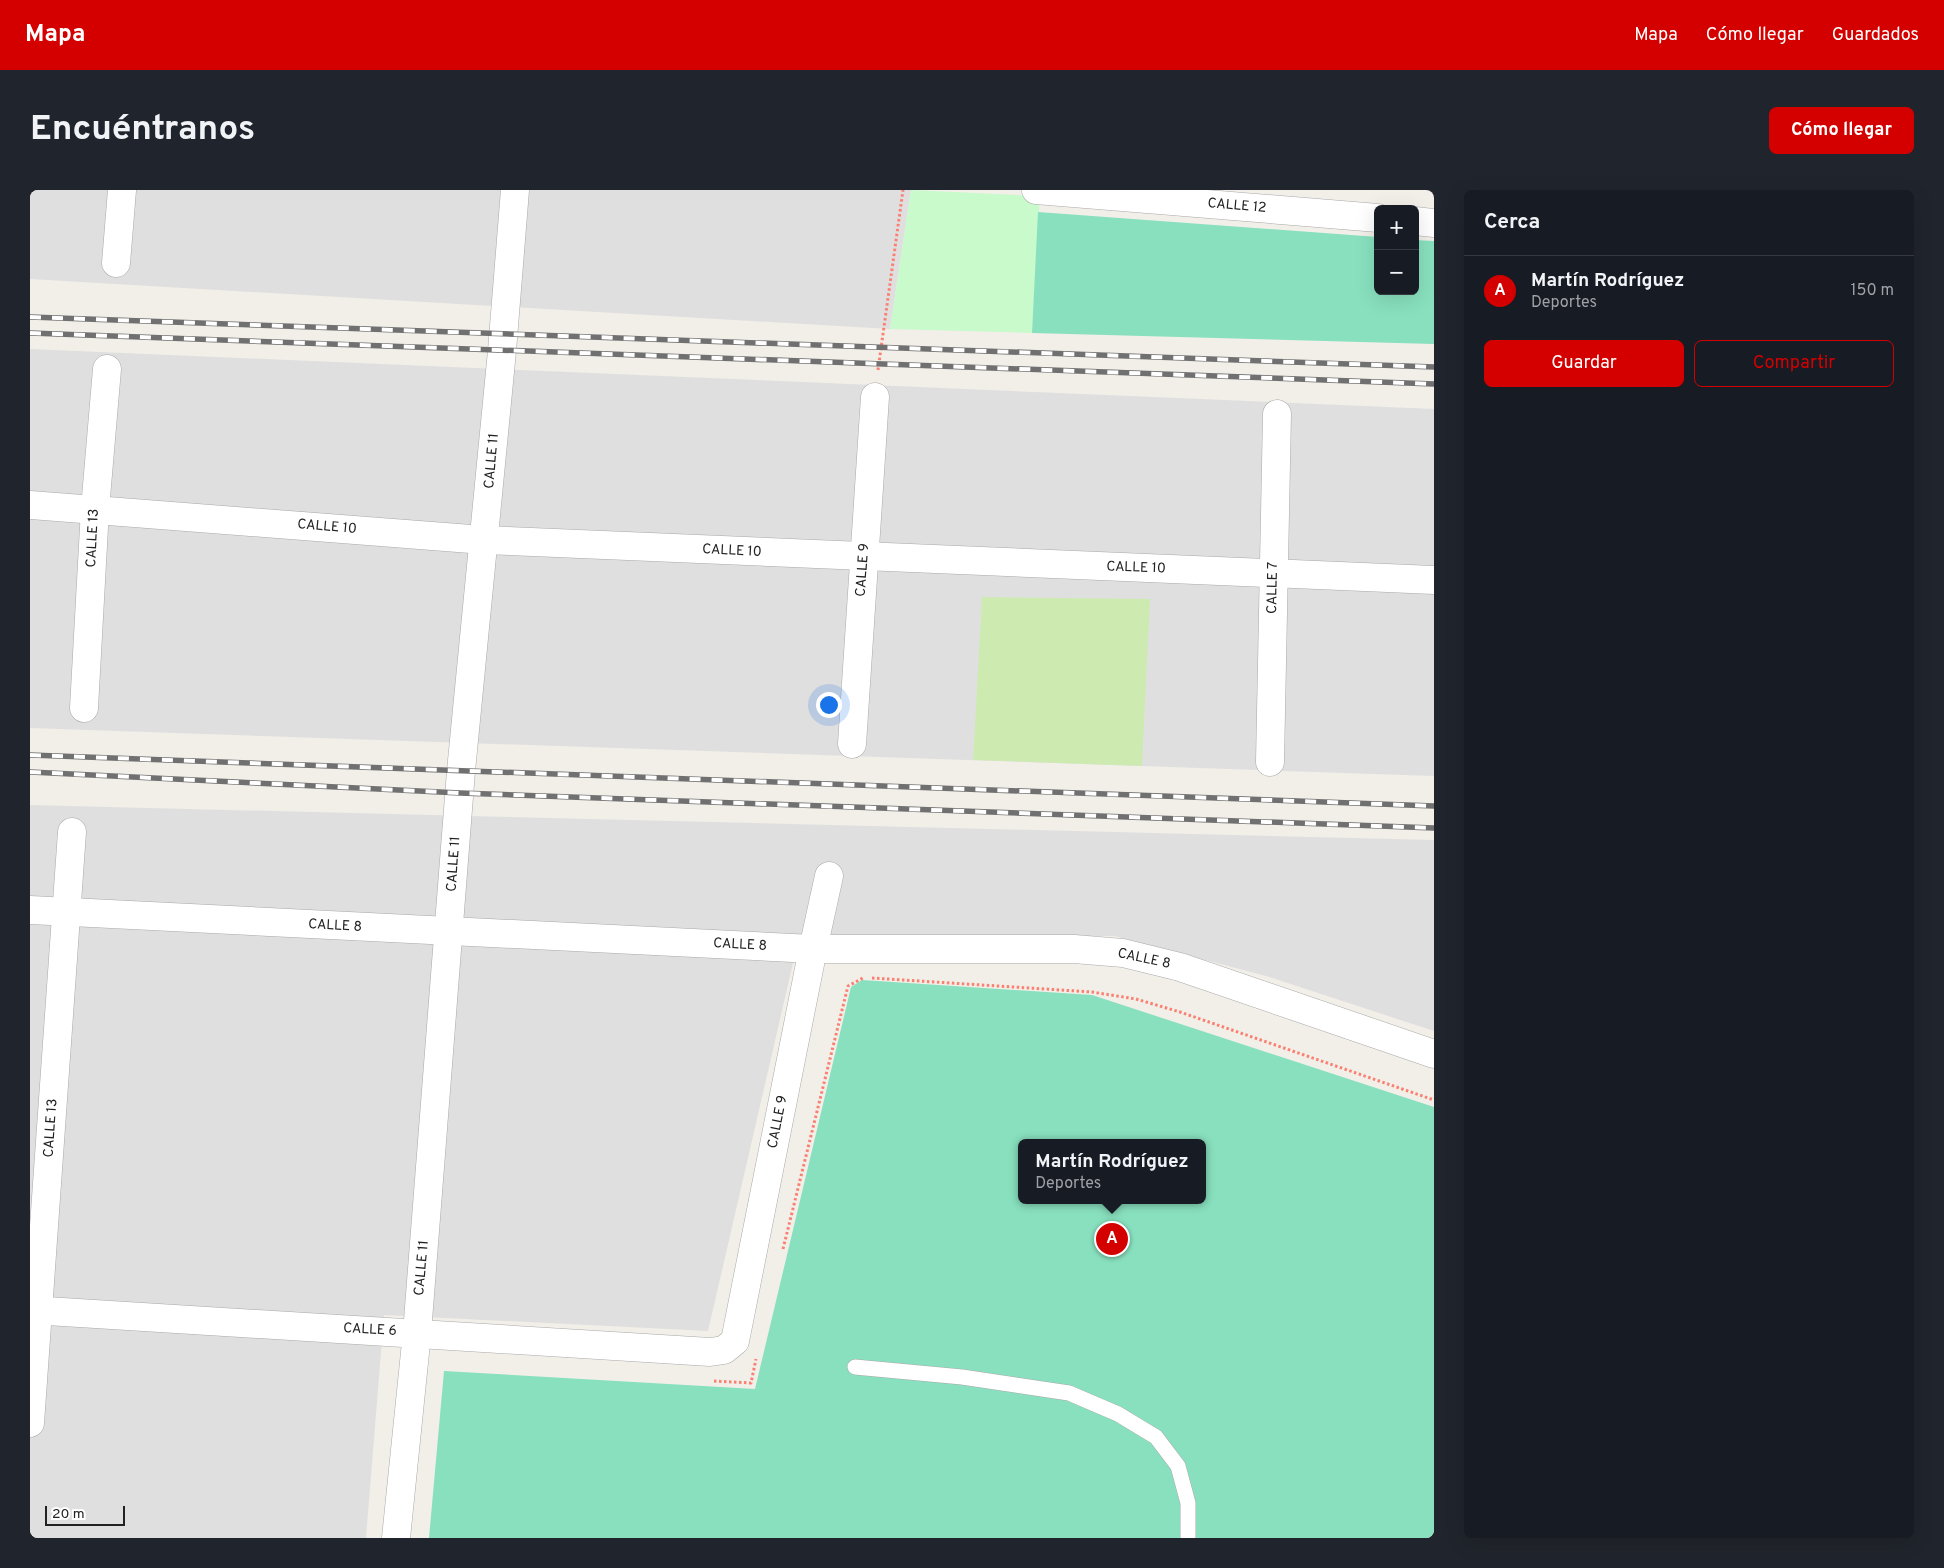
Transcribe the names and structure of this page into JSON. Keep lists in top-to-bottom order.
{
  "streets": {
    "street": [
      "CALLE 12",
      "CALLE 11",
      "CALLE 10",
      "CALLE 13",
      "CALLE 9",
      "CALLE 7",
      "CALLE 8",
      "CALLE 6"
    ]
  },
  "crossings": [
    ["CALLE 11", "CALLE 10"],
    ["CALLE 11", "CALLE 8"],
    ["CALLE 11", "CALLE 6"],
    ["CALLE 10", "CALLE 13"],
    ["CALLE 10", "CALLE 9"],
    ["CALLE 10", "CALLE 7"],
    ["CALLE 13", "CALLE 8"],
    ["CALLE 13", "CALLE 6"],
    ["CALLE 9", "CALLE 8"],
    ["CALLE 9", "CALLE 6"]
  ],
  "scale_bar": "20 m",
  "page": {
    "header": "Mapa",
    "nav": ["Mapa", "Cómo llegar", "Guardados"],
    "buttons": [
      "Cómo llegar",
      ["Guardar", "Compartir"]
    ],
    "title": "Encuéntranos",
    "heading": "Cerca",
    "map_buttons": ["+", "−"],
    "list": [
      {
        "mark": "A",
        "name": "Martín Rodríguez",
        "note": "Deportes",
        "value": "150 m"
      }
    ],
    "popup": ["Martín Rodríguez", "Deportes"],
    "pins": "A",
    "scale": "20 m"
  }
}
